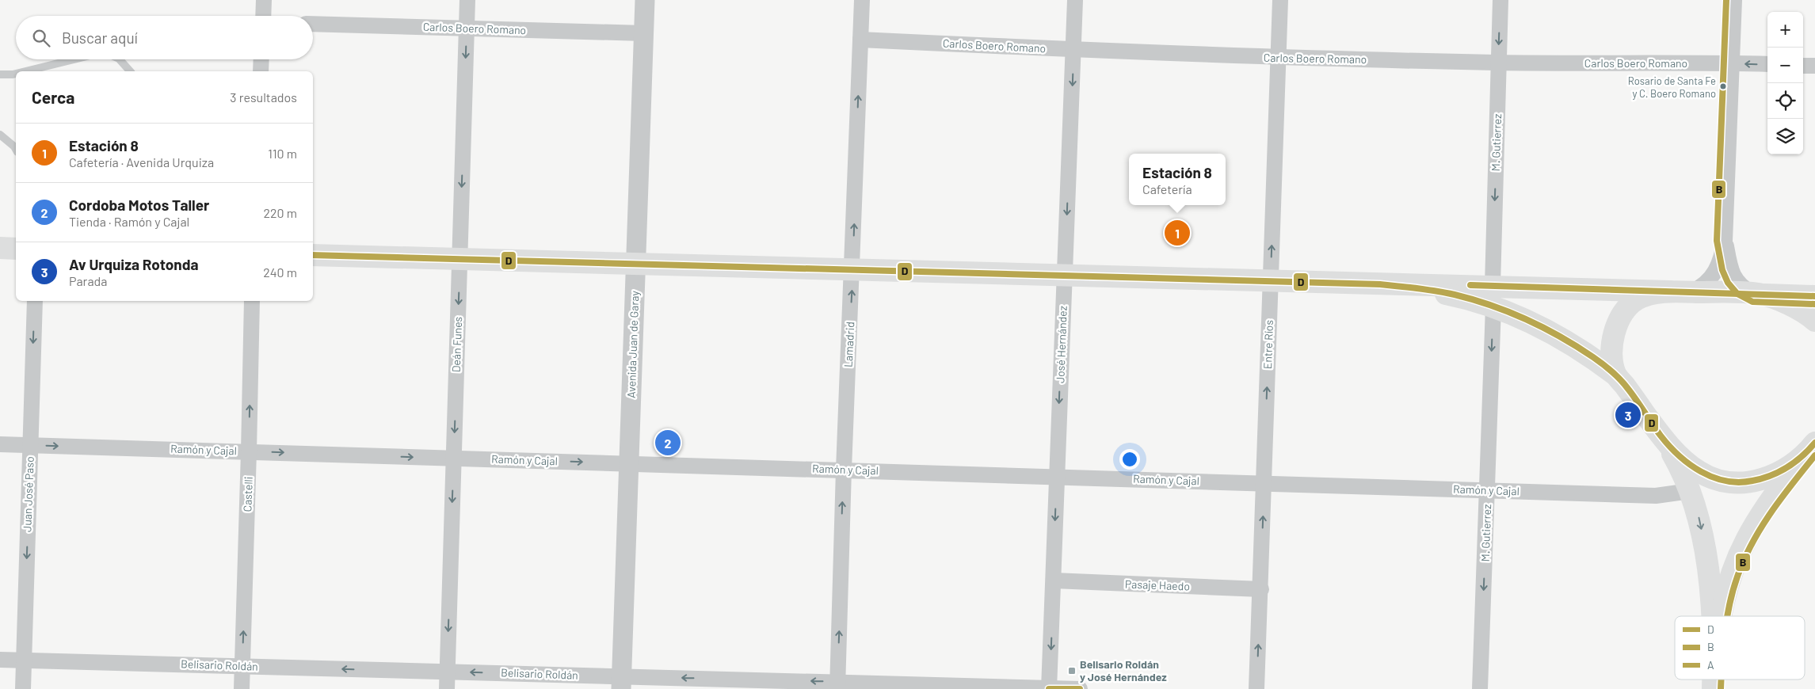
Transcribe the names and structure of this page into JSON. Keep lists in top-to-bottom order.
{
  "streets": {
    "street": [
      "Carlos Boero Romano",
      "M. Gutierrez",
      "Deán Funes",
      "Avenida Juan de Garay",
      "Lamadrid",
      "José Hernández",
      "Entre Ríos",
      "Ramón y Cajal",
      "Juan José Paso",
      "Castelli",
      "Pasaje Haedo",
      "Belisario Roldán"
    ]
  },
  "crossings": [
    ["Carlos Boero Romano", "M. Gutierrez"],
    ["Carlos Boero Romano", "Deán Funes"],
    ["Carlos Boero Romano", "Avenida Juan de Garay"],
    ["Carlos Boero Romano", "Lamadrid"],
    ["Carlos Boero Romano", "José Hernández"],
    ["Carlos Boero Romano", "Entre Ríos"],
    ["M. Gutierrez", "Ramón y Cajal"],
    ["Deán Funes", "Ramón y Cajal"],
    ["Deán Funes", "Belisario Roldán"],
    ["Avenida Juan de Garay", "Ramón y Cajal"],
    ["Avenida Juan de Garay", "Belisario Roldán"],
    ["Lamadrid", "Ramón y Cajal"],
    ["Lamadrid", "Belisario Roldán"],
    ["José Hernández", "Ramón y Cajal"],
    ["José Hernández", "Pasaje Haedo"],
    ["José Hernández", "Belisario Roldán"],
    ["Entre Ríos", "Ramón y Cajal"],
    ["Entre Ríos", "Pasaje Haedo"],
    ["Ramón y Cajal", "Juan José Paso"],
    ["Ramón y Cajal", "Castelli"],
    ["Juan José Paso", "Belisario Roldán"],
    ["Castelli", "Belisario Roldán"]
  ],
  "one_way": [
    "M. Gutierrez",
    "Deán Funes",
    "Lamadrid",
    "José Hernández",
    "Entre Ríos",
    "Ramón y Cajal",
    "Juan José Paso",
    "Castelli",
    "Belisario Roldán"
  ],
  "places": {
    "other": ["Rosario de Santa Fe y C. Boero Romano"],
    "transit": ["Belisario Roldán y José Hernández"]
  },
  "lines": ["transit line B", "transit line D", "transit line A"],
  "legend": ["D", "B", "A"],
  "page": {
    "map_buttons": ["+", "−"],
    "search": "Buscar aquí",
    "heading": ["Cerca", "3 resultados"],
    "list": [
      {
        "mark": "1",
        "name": "Estación 8",
        "note": "Cafetería · Avenida Urquiza",
        "value": "110 m"
      },
      {
        "mark": "2",
        "name": "Cordoba Motos Taller",
        "note": "Tienda · Ramón y Cajal",
        "value": "220 m"
      },
      {
        "mark": "3",
        "name": "Av Urquiza Rotonda",
        "note": "Parada",
        "value": "240 m"
      }
    ],
    "popup": ["Estación 8", "Cafetería"],
    "pins": ["1", "3", "2"]
  }
}
